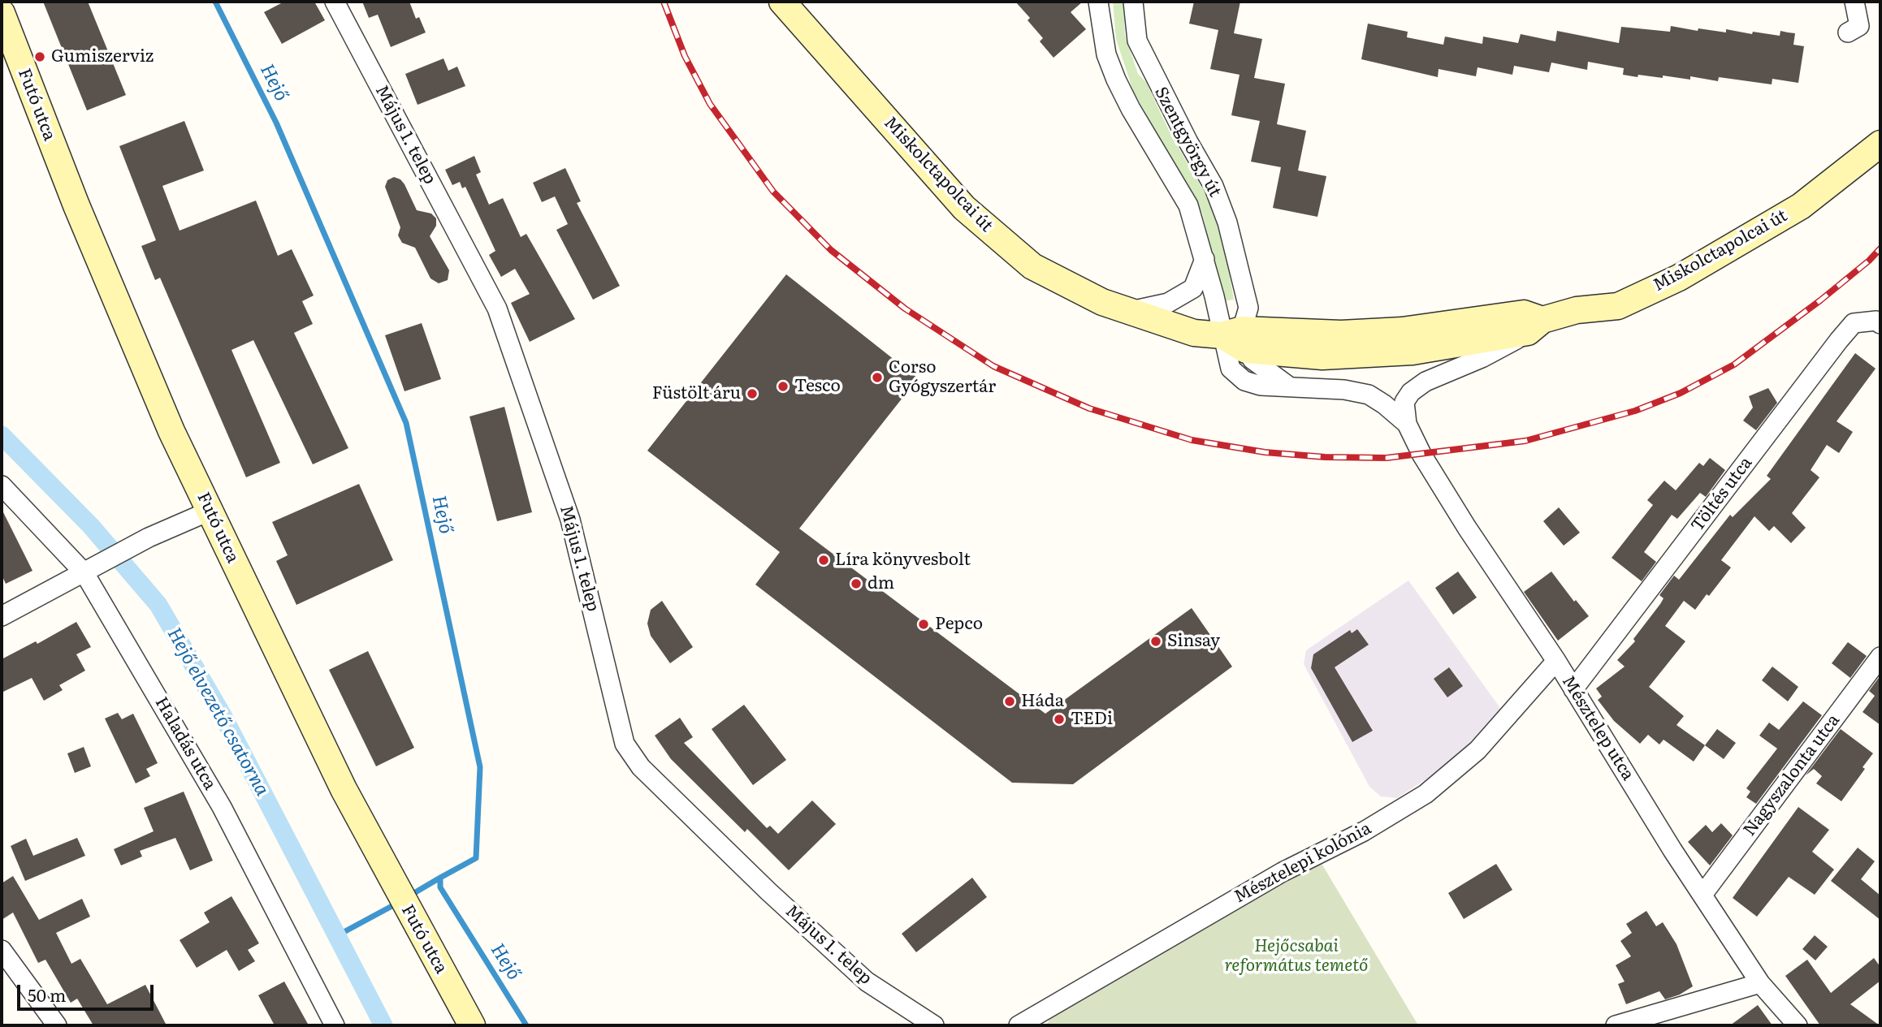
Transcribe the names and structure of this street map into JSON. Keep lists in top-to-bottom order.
{
  "streets": {
    "street": [
      "Futó utca",
      "Május 1. telep",
      "Szentgyörgy út",
      "Miskolctapolcai út",
      "Töltés utca",
      "Mésztelep utca",
      "Haladás utca",
      "Nagyszalonta utca",
      "Mésztelepi kolónia"
    ]
  },
  "crossings": [
    ["Szentgyörgy út", "Miskolctapolcai út"],
    ["Szentgyörgy út", "Mésztelep utca"],
    ["Miskolctapolcai út", "Mésztelep utca"],
    ["Töltés utca", "Mésztelep utca"],
    ["Mésztelep utca", "Nagyszalonta utca"],
    ["Mésztelep utca", "Mésztelepi kolónia"]
  ],
  "water": ["Hejő", "Hejő elvezető csatorna"],
  "parks": ["Hejőcsabai református temető"],
  "places": [
    "Gumiszerviz",
    "Corso Gyógyszertár",
    "Tesco",
    "Füstölt áru",
    "Líra könyvesbolt",
    "dm",
    "Pepco",
    "Sinsay",
    "Háda",
    "TEDi"
  ],
  "scale_bar": "50 m"
}
